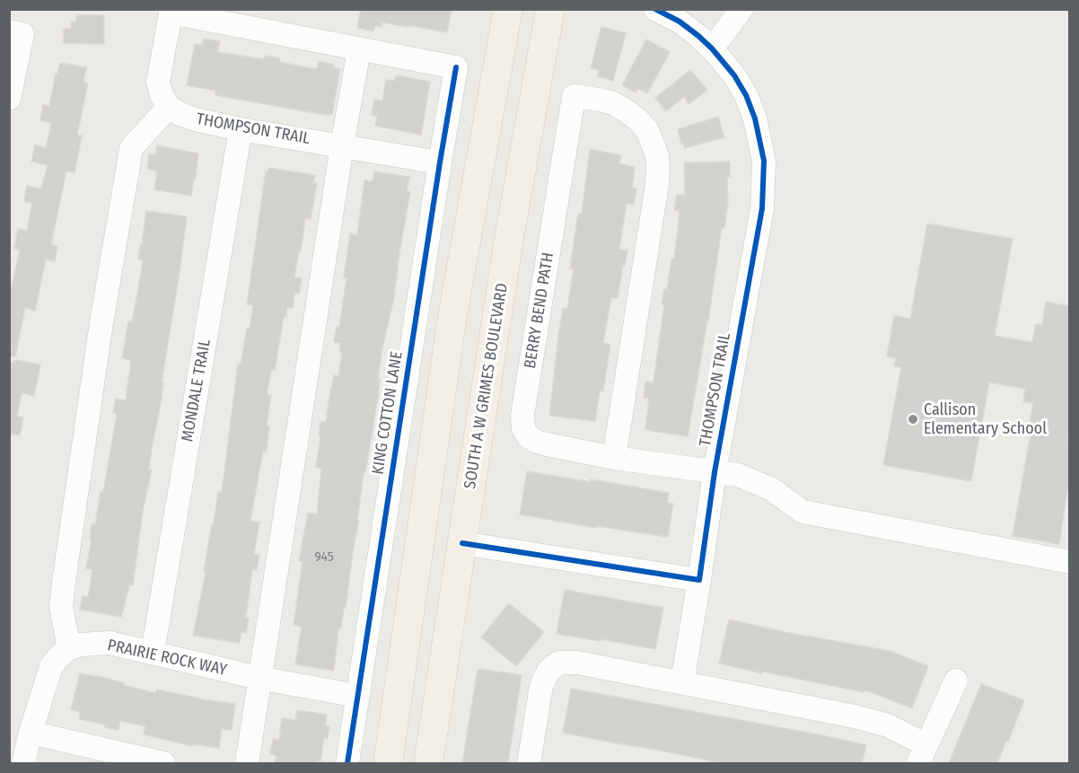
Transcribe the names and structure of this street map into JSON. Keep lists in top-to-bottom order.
{
  "streets": {
    "main road": ["SOUTH A W GRIMES BOULEVARD"],
    "street": [
      "THOMPSON TRAIL",
      "BERRY BEND PATH",
      "MONDALE TRAIL",
      "KING COTTON LANE",
      "PRAIRIE ROCK WAY"
    ]
  },
  "crossings": [
    ["THOMPSON TRAIL", "MONDALE TRAIL"],
    ["THOMPSON TRAIL", "KING COTTON LANE"],
    ["MONDALE TRAIL", "PRAIRIE ROCK WAY"],
    ["KING COTTON LANE", "PRAIRIE ROCK WAY"]
  ],
  "places": ["Callison Elementary School"],
  "house_numbers": ["945"]
}
